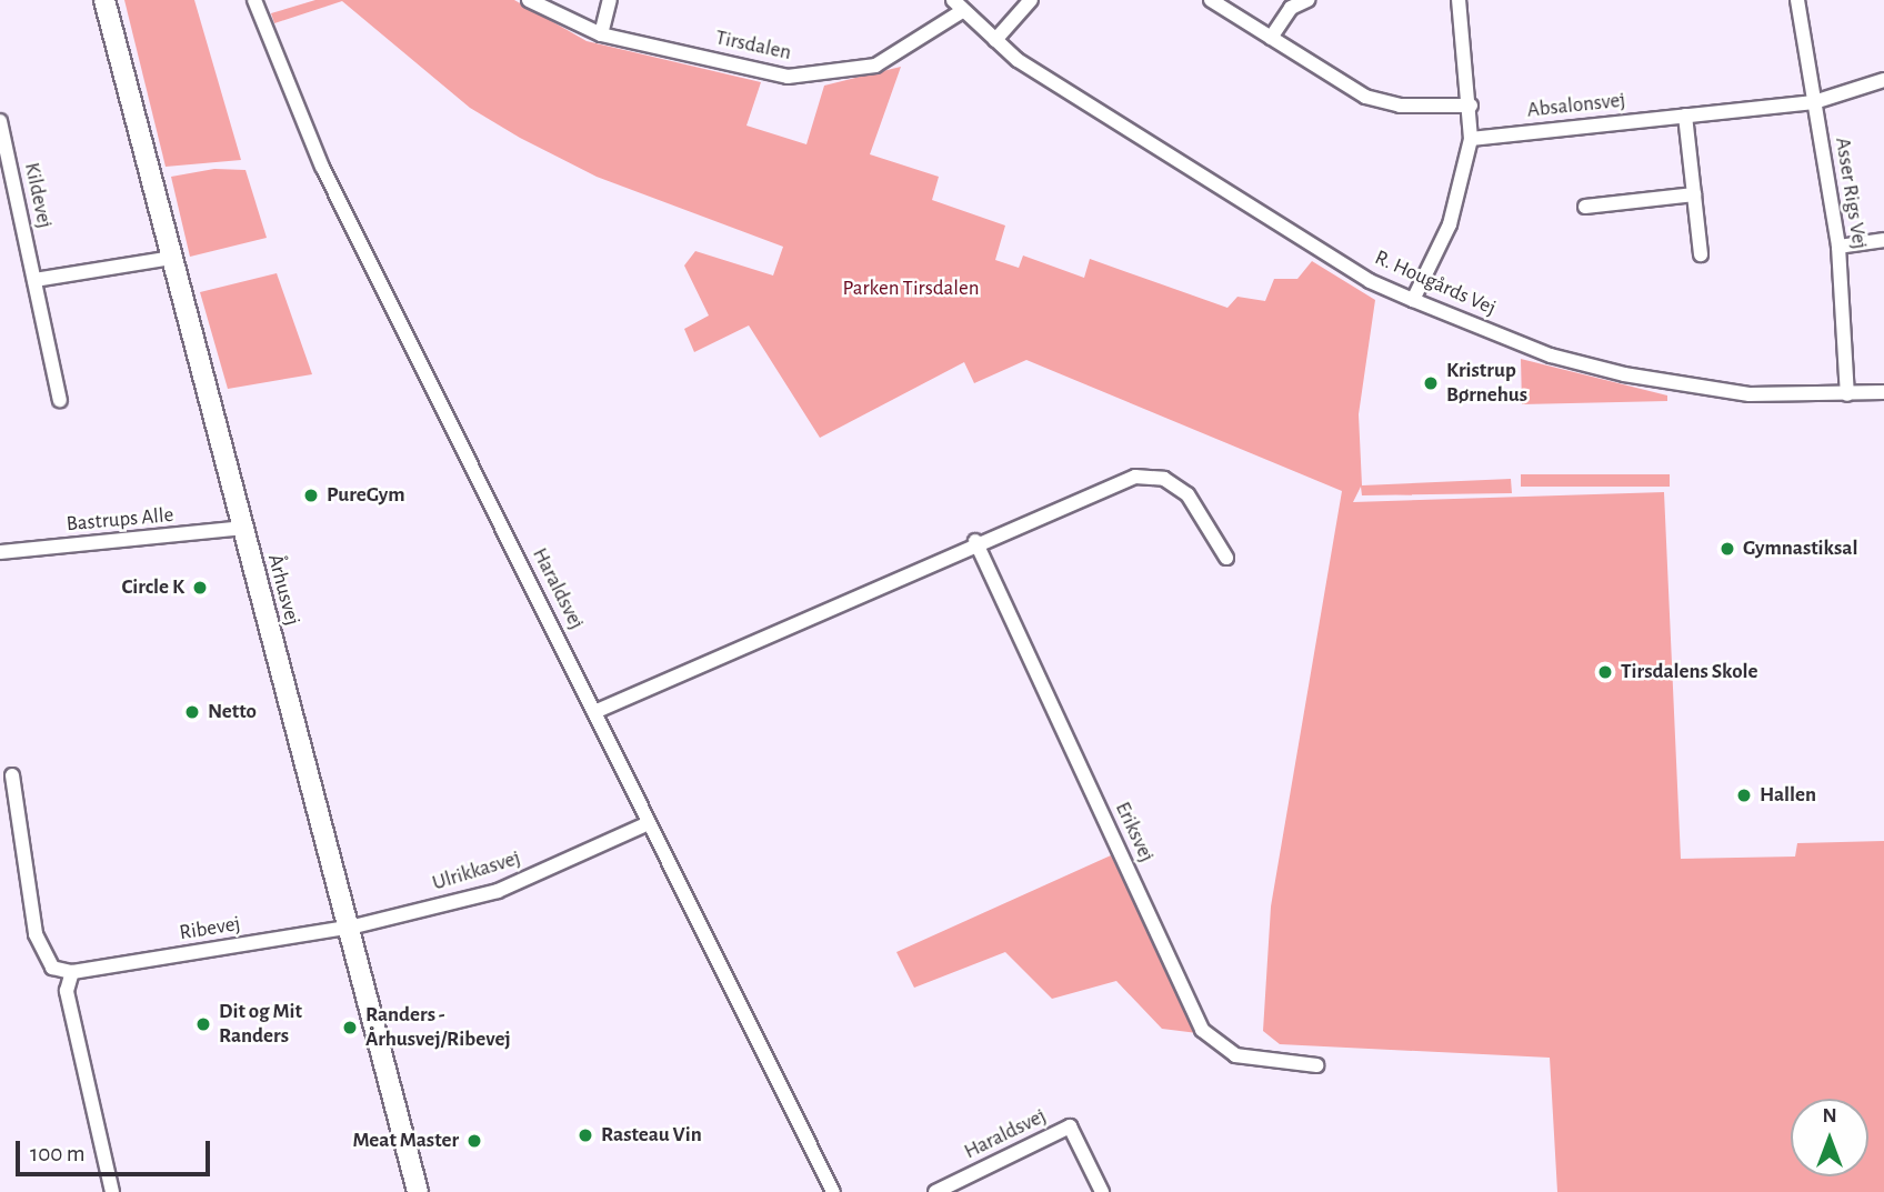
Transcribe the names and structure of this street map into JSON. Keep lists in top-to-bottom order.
{
  "streets": {
    "main road": ["Århusvej"],
    "street": [
      "Tirsdalen",
      "Absalonsvej",
      "Asser Rigs Vej",
      "Kildevej",
      "R. Hougårds Vej",
      "Bastrups Alle",
      "Haraldsvej",
      "Eriksvej",
      "Ulrikkasvej",
      "Ribevej"
    ]
  },
  "crossings": [
    ["Tirsdalen", "R. Hougårds Vej"],
    ["Absalonsvej", "Asser Rigs Vej"],
    ["Asser Rigs Vej", "R. Hougårds Vej"],
    ["Bastrups Alle", "Århusvej"],
    ["Haraldsvej", "Ulrikkasvej"],
    ["Århusvej", "Ulrikkasvej"],
    ["Århusvej", "Ribevej"],
    ["Ulrikkasvej", "Ribevej"]
  ],
  "parks": ["Parken Tirsdalen"],
  "places": [
    "Kristrup Børnehus",
    "PureGym",
    "Gymnastiksal",
    "Circle K",
    "Tirsdalens Skole",
    "Netto",
    "Hallen",
    "Dit og Mit Randers",
    "Randers - Århusvej/Ribevej",
    "Rasteau Vin",
    "Meat Master"
  ],
  "scale_bar": "100 m",
  "north": "top"
}
